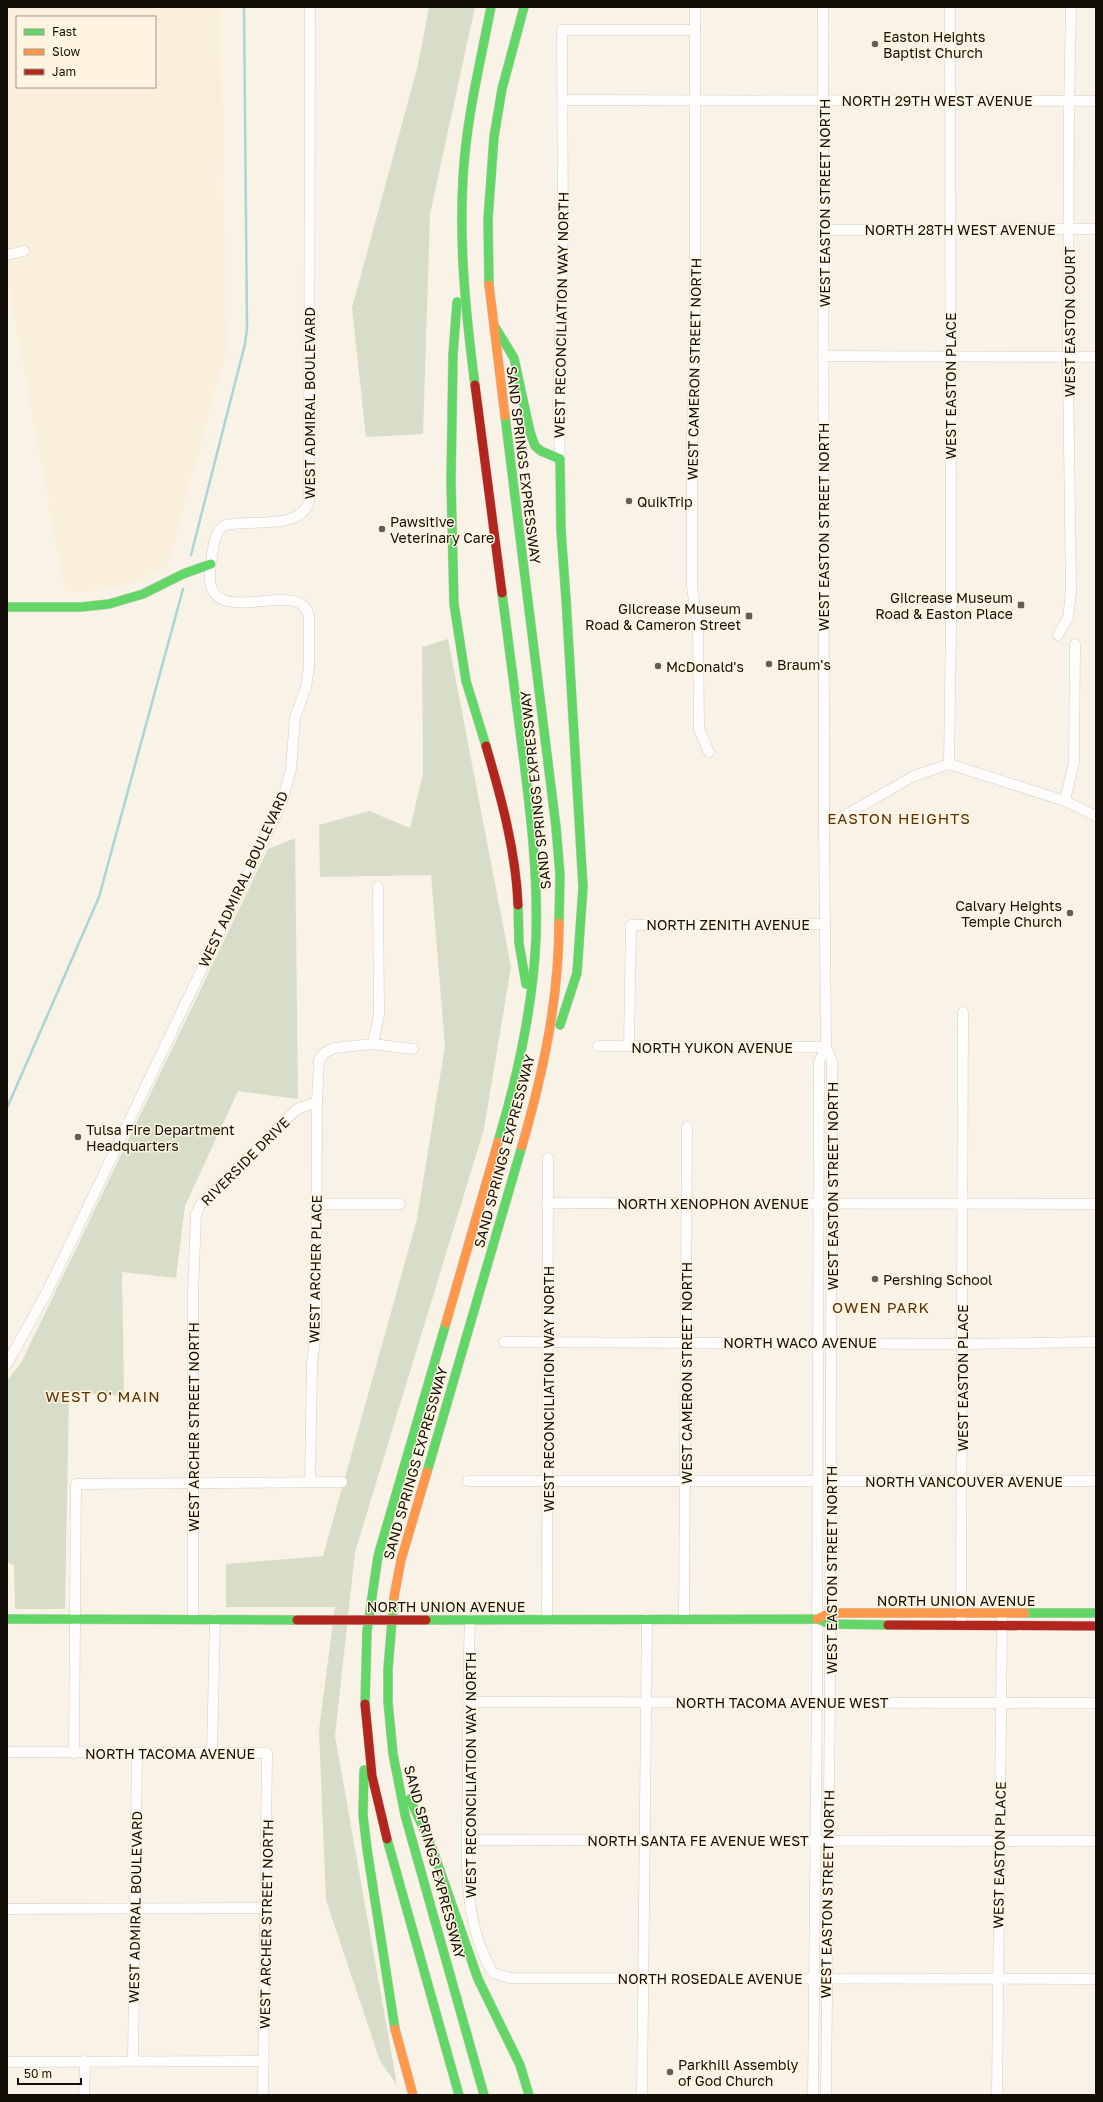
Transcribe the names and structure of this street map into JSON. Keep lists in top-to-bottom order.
{
  "streets": {
    "main road": ["WEST RECONCILIATION WAY NORTH", "SAND SPRINGS EXPRESSWAY", "NORTH UNION AVENUE"],
    "street": [
      "NORTH 29TH WEST AVENUE",
      "WEST EASTON STREET NORTH",
      "NORTH 28TH WEST AVENUE",
      "WEST EASTON COURT",
      "WEST CAMERON STREET NORTH",
      "WEST EASTON PLACE",
      "WEST ADMIRAL BOULEVARD",
      "NORTH ZENITH AVENUE",
      "NORTH YUKON AVENUE",
      "RIVERSIDE DRIVE",
      "NORTH XENOPHON AVENUE",
      "WEST ARCHER PLACE",
      "NORTH WACO AVENUE",
      "WEST ARCHER STREET NORTH",
      "NORTH VANCOUVER AVENUE",
      "NORTH TACOMA AVENUE WEST",
      "NORTH TACOMA AVENUE",
      "NORTH SANTA FE AVENUE WEST",
      "NORTH ROSEDALE AVENUE"
    ]
  },
  "crossings": [
    ["NORTH 29TH WEST AVENUE", "WEST EASTON STREET NORTH"],
    ["NORTH 29TH WEST AVENUE", "WEST RECONCILIATION WAY NORTH"],
    ["NORTH 29TH WEST AVENUE", "WEST EASTON COURT"],
    ["NORTH 29TH WEST AVENUE", "WEST CAMERON STREET NORTH"],
    ["NORTH 29TH WEST AVENUE", "WEST EASTON PLACE"],
    ["WEST EASTON STREET NORTH", "NORTH 28TH WEST AVENUE"],
    ["WEST EASTON STREET NORTH", "NORTH ZENITH AVENUE"],
    ["WEST EASTON STREET NORTH", "NORTH YUKON AVENUE"],
    ["WEST EASTON STREET NORTH", "NORTH XENOPHON AVENUE"],
    ["WEST EASTON STREET NORTH", "NORTH WACO AVENUE"],
    ["WEST EASTON STREET NORTH", "NORTH VANCOUVER AVENUE"],
    ["WEST EASTON STREET NORTH", "NORTH UNION AVENUE"],
    ["WEST EASTON STREET NORTH", "NORTH TACOMA AVENUE WEST"],
    ["WEST EASTON STREET NORTH", "NORTH SANTA FE AVENUE WEST"],
    ["WEST EASTON STREET NORTH", "NORTH ROSEDALE AVENUE"],
    ["NORTH 28TH WEST AVENUE", "WEST EASTON COURT"],
    ["NORTH 28TH WEST AVENUE", "WEST EASTON PLACE"],
    ["WEST RECONCILIATION WAY NORTH", "WEST CAMERON STREET NORTH"],
    ["WEST RECONCILIATION WAY NORTH", "SAND SPRINGS EXPRESSWAY"],
    ["WEST RECONCILIATION WAY NORTH", "NORTH XENOPHON AVENUE"],
    ["WEST RECONCILIATION WAY NORTH", "NORTH WACO AVENUE"],
    ["WEST RECONCILIATION WAY NORTH", "NORTH UNION AVENUE"],
    ["WEST RECONCILIATION WAY NORTH", "NORTH TACOMA AVENUE WEST"],
    ["WEST RECONCILIATION WAY NORTH", "NORTH SANTA FE AVENUE WEST"],
    ["WEST RECONCILIATION WAY NORTH", "NORTH ROSEDALE AVENUE"],
    ["WEST CAMERON STREET NORTH", "NORTH XENOPHON AVENUE"],
    ["WEST CAMERON STREET NORTH", "NORTH WACO AVENUE"],
    ["WEST CAMERON STREET NORTH", "NORTH UNION AVENUE"],
    ["WEST EASTON PLACE", "NORTH XENOPHON AVENUE"],
    ["WEST EASTON PLACE", "NORTH WACO AVENUE"],
    ["WEST EASTON PLACE", "NORTH VANCOUVER AVENUE"],
    ["WEST EASTON PLACE", "NORTH UNION AVENUE"],
    ["WEST EASTON PLACE", "NORTH TACOMA AVENUE WEST"],
    ["WEST EASTON PLACE", "NORTH SANTA FE AVENUE WEST"],
    ["WEST EASTON PLACE", "NORTH ROSEDALE AVENUE"],
    ["WEST ADMIRAL BOULEVARD", "NORTH TACOMA AVENUE"],
    ["NORTH ZENITH AVENUE", "NORTH YUKON AVENUE"],
    ["RIVERSIDE DRIVE", "WEST ARCHER PLACE"],
    ["RIVERSIDE DRIVE", "WEST ARCHER STREET NORTH"],
    ["WEST ARCHER STREET NORTH", "NORTH UNION AVENUE"],
    ["WEST ARCHER STREET NORTH", "NORTH TACOMA AVENUE"]
  ],
  "districts": ["EASTON HEIGHTS", "OWEN PARK", "WEST O' MAIN"],
  "places": {
    "other": [
      "Easton Heights Baptist Church",
      "QuikTrip",
      "Pawsitive Veterinary Care",
      "Braum's",
      "McDonald's",
      "Calvary Heights Temple Church",
      "Tulsa Fire Department Headquarters",
      "Pershing School",
      "Parkhill Assembly of God Church"
    ],
    "transit": ["Gilcrease Museum Road & Easton Place", "Gilcrease Museum Road & Cameron Street"]
  },
  "legend": ["Fast", "Slow", "Jam"],
  "scale_bar": "50 m"
}
